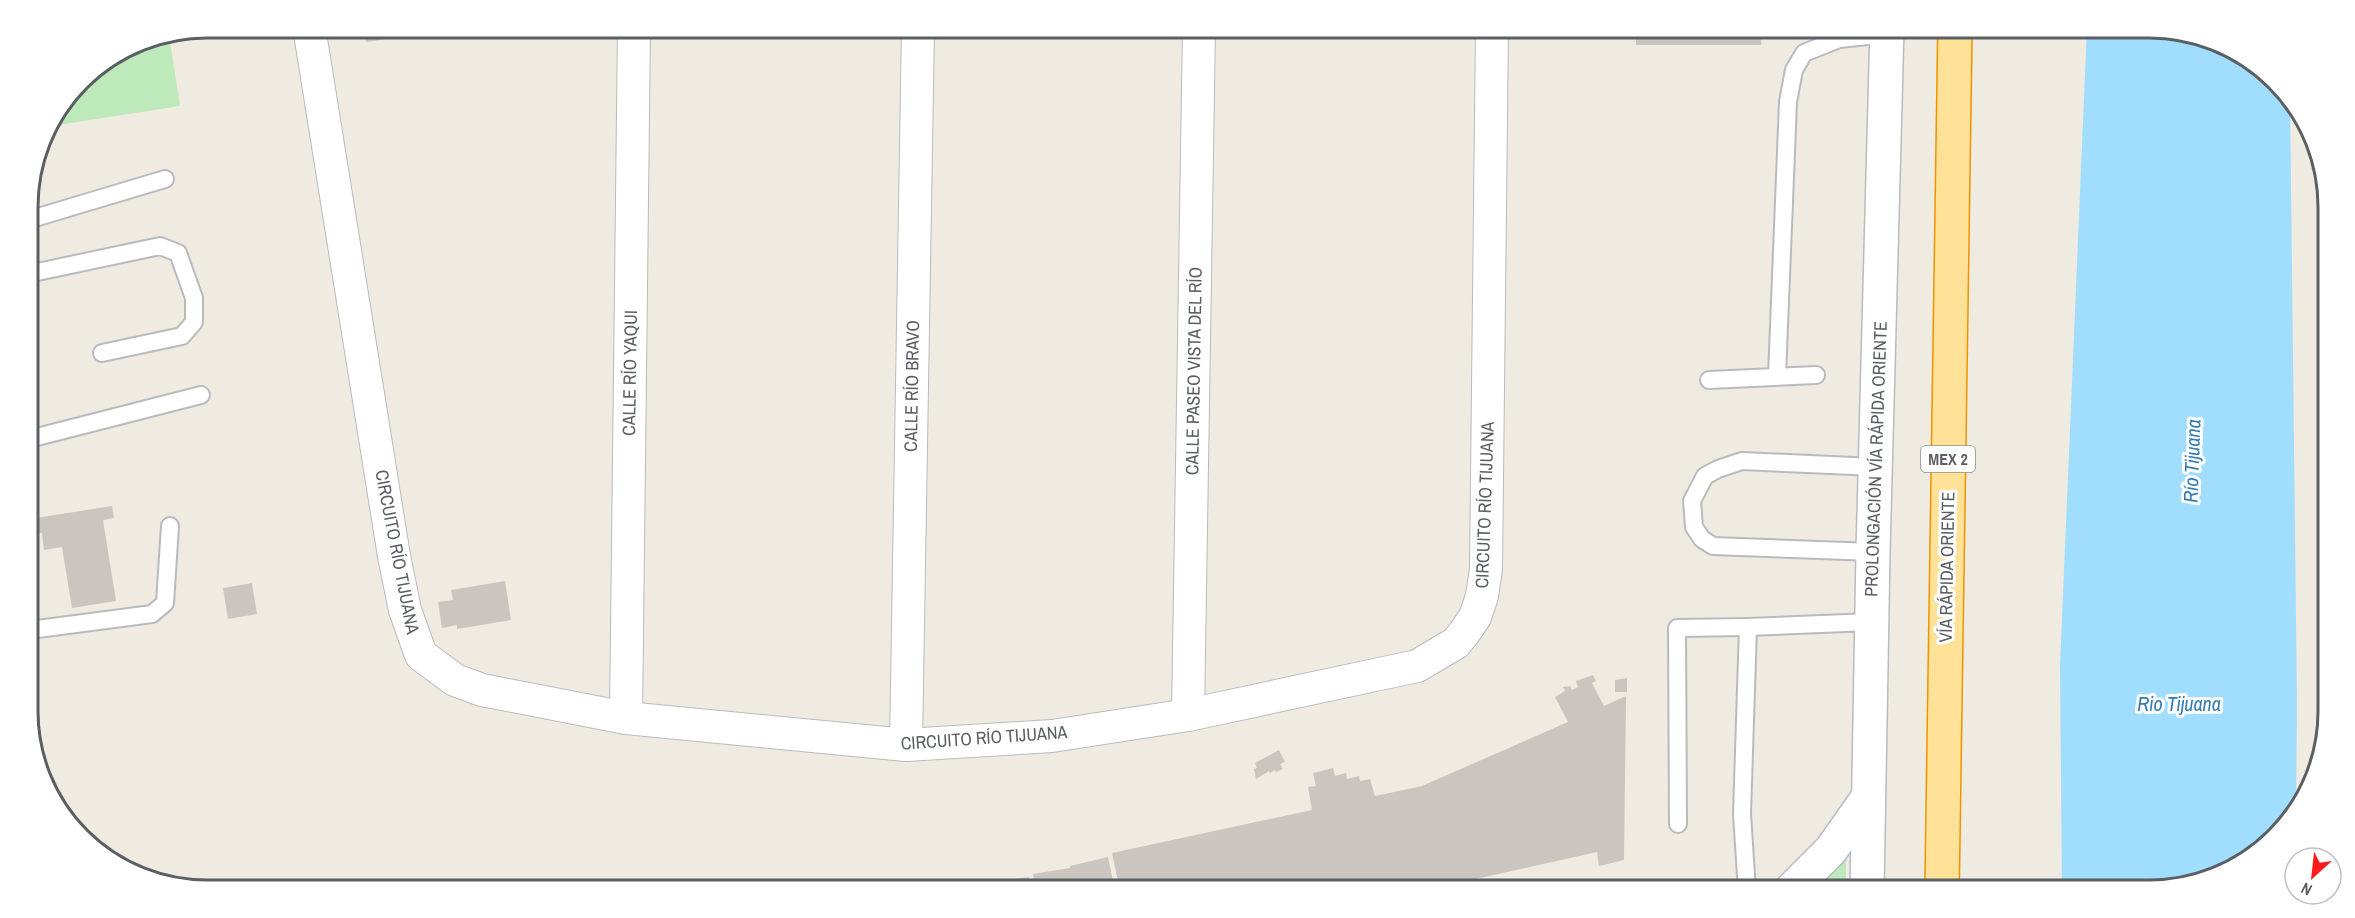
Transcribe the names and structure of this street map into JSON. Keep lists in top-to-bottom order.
{
  "streets": {
    "highway": ["MEX 2", "VÍA RÁPIDA ORIENTE"],
    "main road": ["PROLONGACIÓN VÍA RÁPIDA ORIENTE"],
    "street": [
      "CALLE PASEO VISTA DEL RÍO",
      "CALLE RÍO YAQUI",
      "CALLE RÍO BRAVO",
      "CIRCUITO RÍO TIJUANA"
    ]
  },
  "crossings": [
    ["CALLE PASEO VISTA DEL RÍO", "CIRCUITO RÍO TIJUANA"],
    ["CALLE RÍO YAQUI", "CIRCUITO RÍO TIJUANA"],
    ["CALLE RÍO BRAVO", "CIRCUITO RÍO TIJUANA"]
  ],
  "water": ["Río Tijuana", "Rio Tijuana"],
  "north": "bottom left"
}
